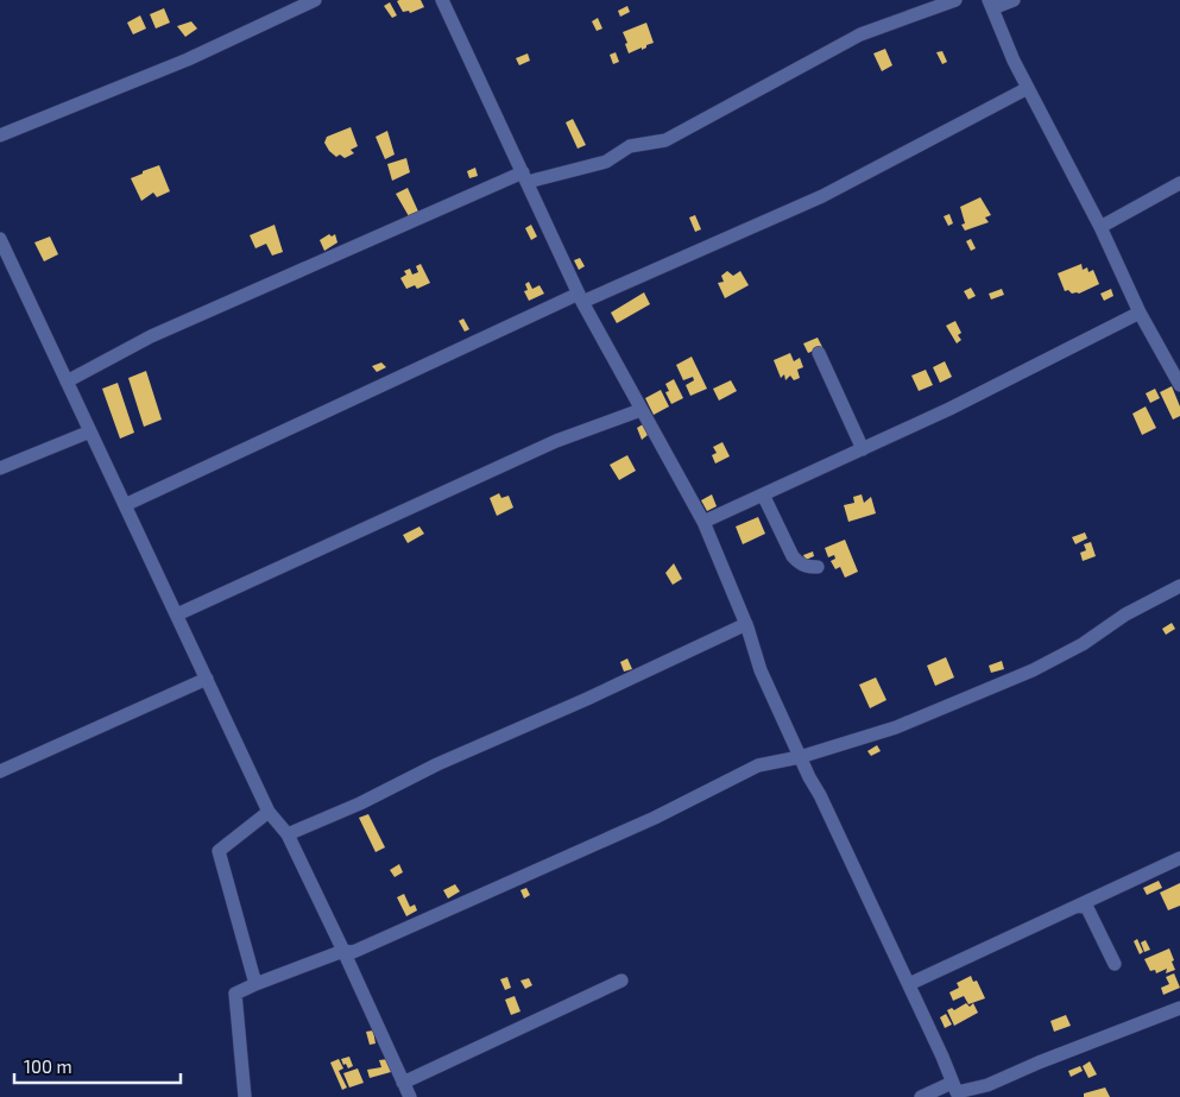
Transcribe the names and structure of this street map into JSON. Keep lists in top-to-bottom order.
{
  "scale_bar": "100 m"
}
